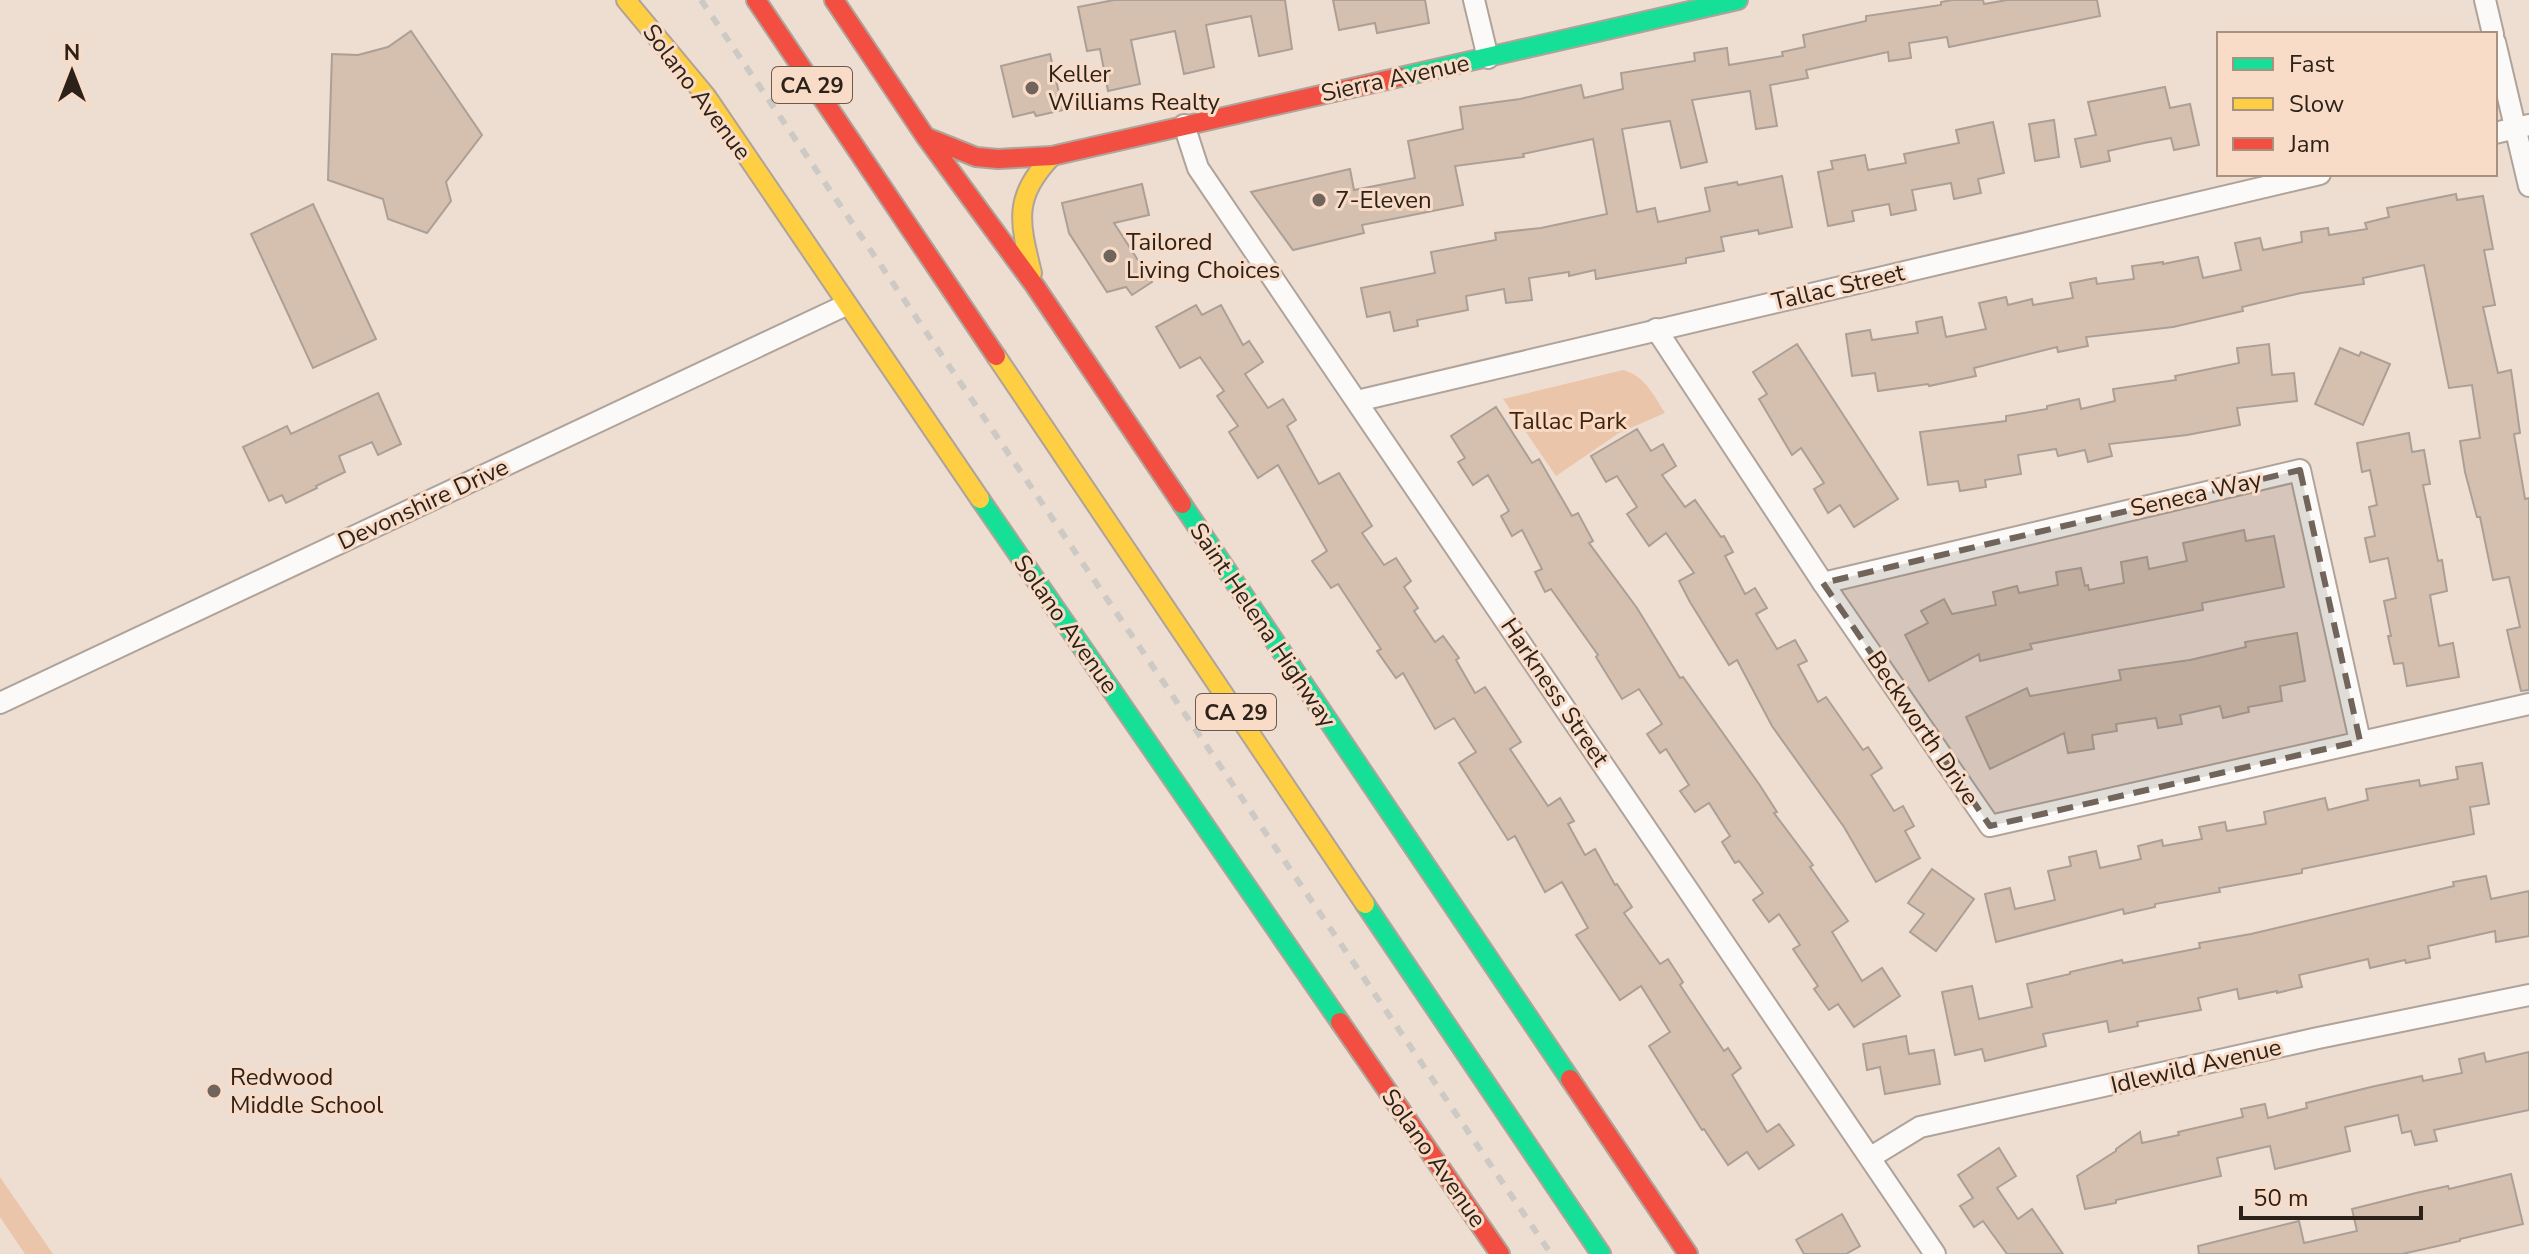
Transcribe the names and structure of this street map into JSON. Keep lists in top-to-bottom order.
{
  "streets": {
    "main road": [
      "Sierra Avenue",
      "CA 29",
      "Solano Avenue",
      "Saint Helena Highway"
    ],
    "street": [
      "Tallac Street",
      "Seneca Way",
      "Devonshire Drive",
      "Harkness Street",
      "Beckworth Drive",
      "Idlewild Avenue"
    ]
  },
  "crossings": [
    ["Sierra Avenue", "Saint Helena Highway"],
    ["Sierra Avenue", "Harkness Street"],
    ["Solano Avenue", "Devonshire Drive"],
    ["Tallac Street", "Harkness Street"],
    ["Tallac Street", "Beckworth Drive"],
    ["Seneca Way", "Beckworth Drive"],
    ["Harkness Street", "Idlewild Avenue"]
  ],
  "parks": ["Tallac Park"],
  "places": [
    "Keller Williams Realty",
    "7-Eleven",
    "Tailored Living Choices",
    "Redwood Middle School"
  ],
  "legend": ["Fast", "Slow", "Jam"],
  "scale_bar": "50 m",
  "north": "top"
}
